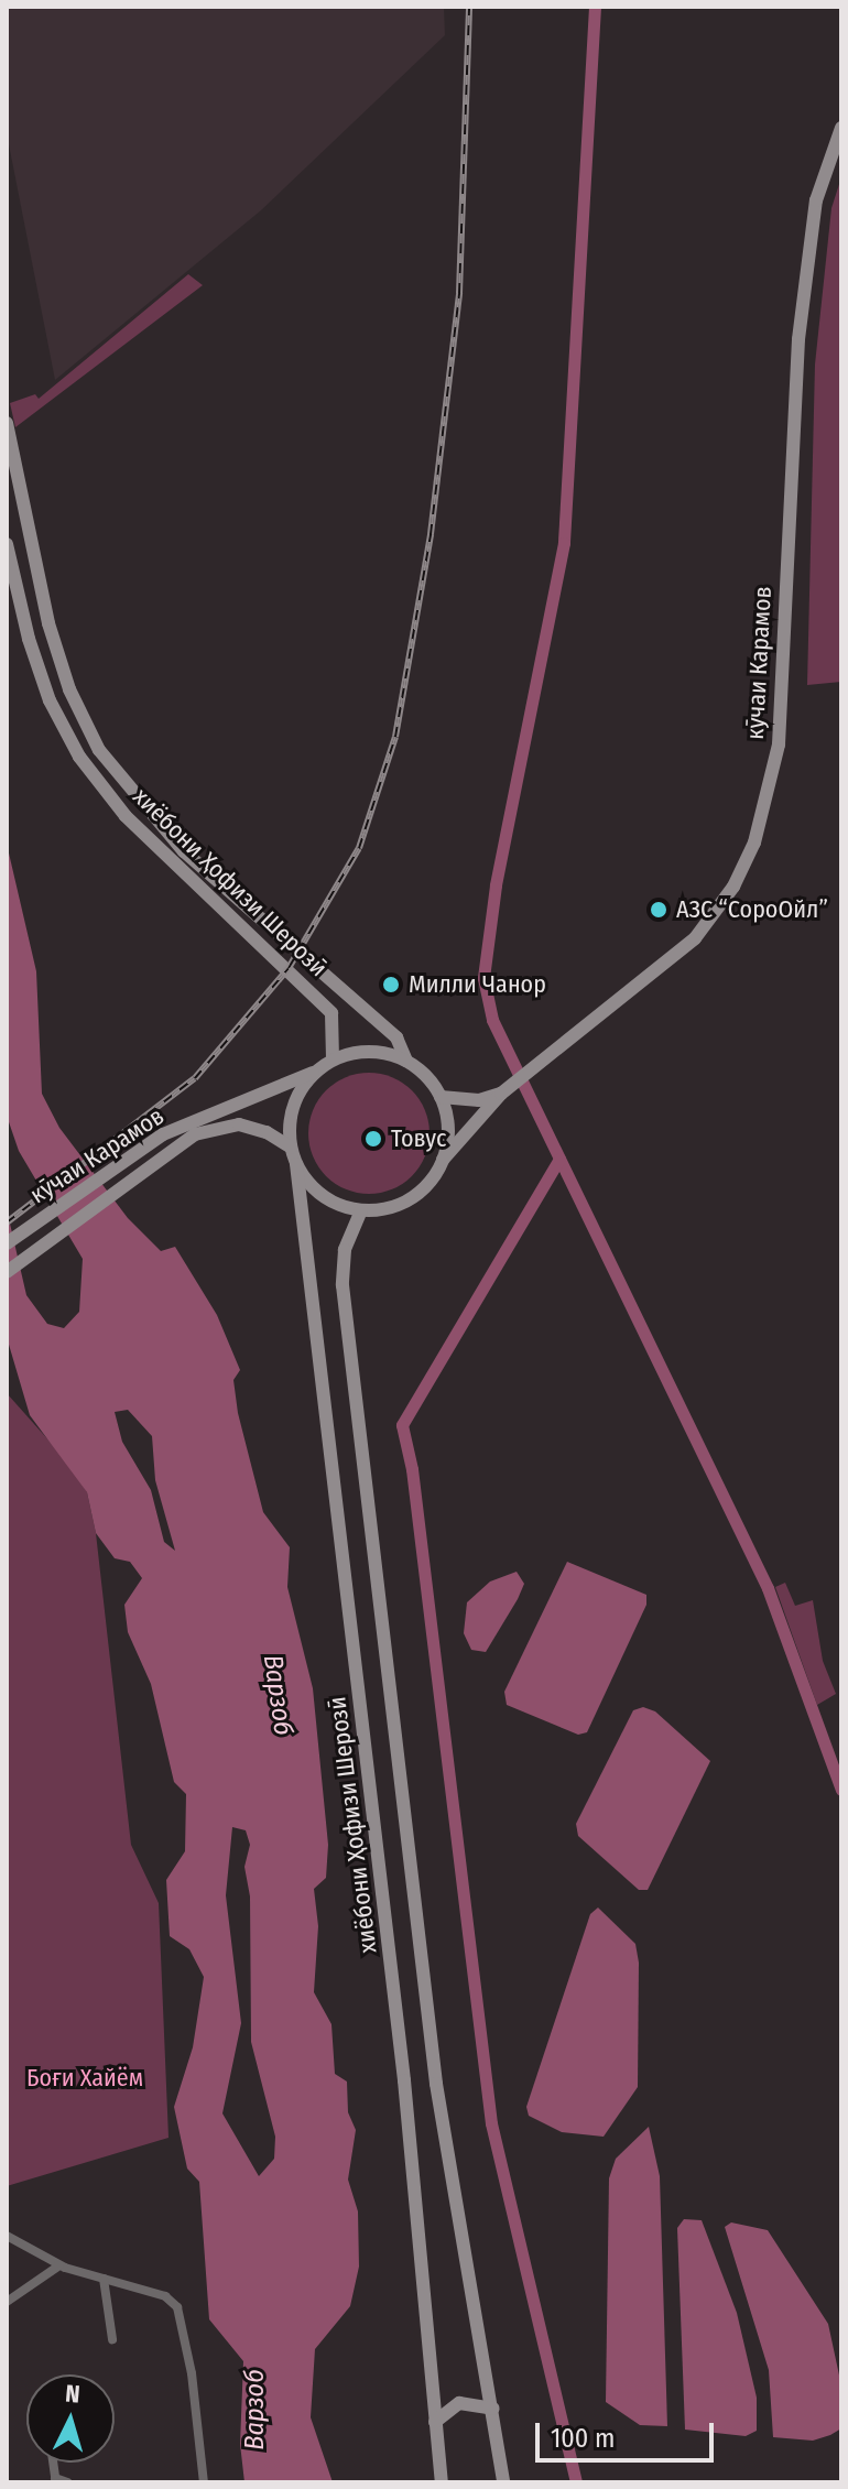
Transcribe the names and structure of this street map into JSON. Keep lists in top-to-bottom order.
{
  "streets": {
    "main road": ["кӯчаи Карамов", "хиёбони Ҳофизи Шерозӣ"]
  },
  "crossings": [
    ["кӯчаи Карамов", "хиёбони Ҳофизи Шерозӣ"]
  ],
  "water": ["Варзоб"],
  "parks": ["Боғи Хайём"],
  "places": ["АЗС “СороОйл”", "Милли Чанор", "Товус"],
  "scale_bar": "100 m",
  "north": "top"
}
